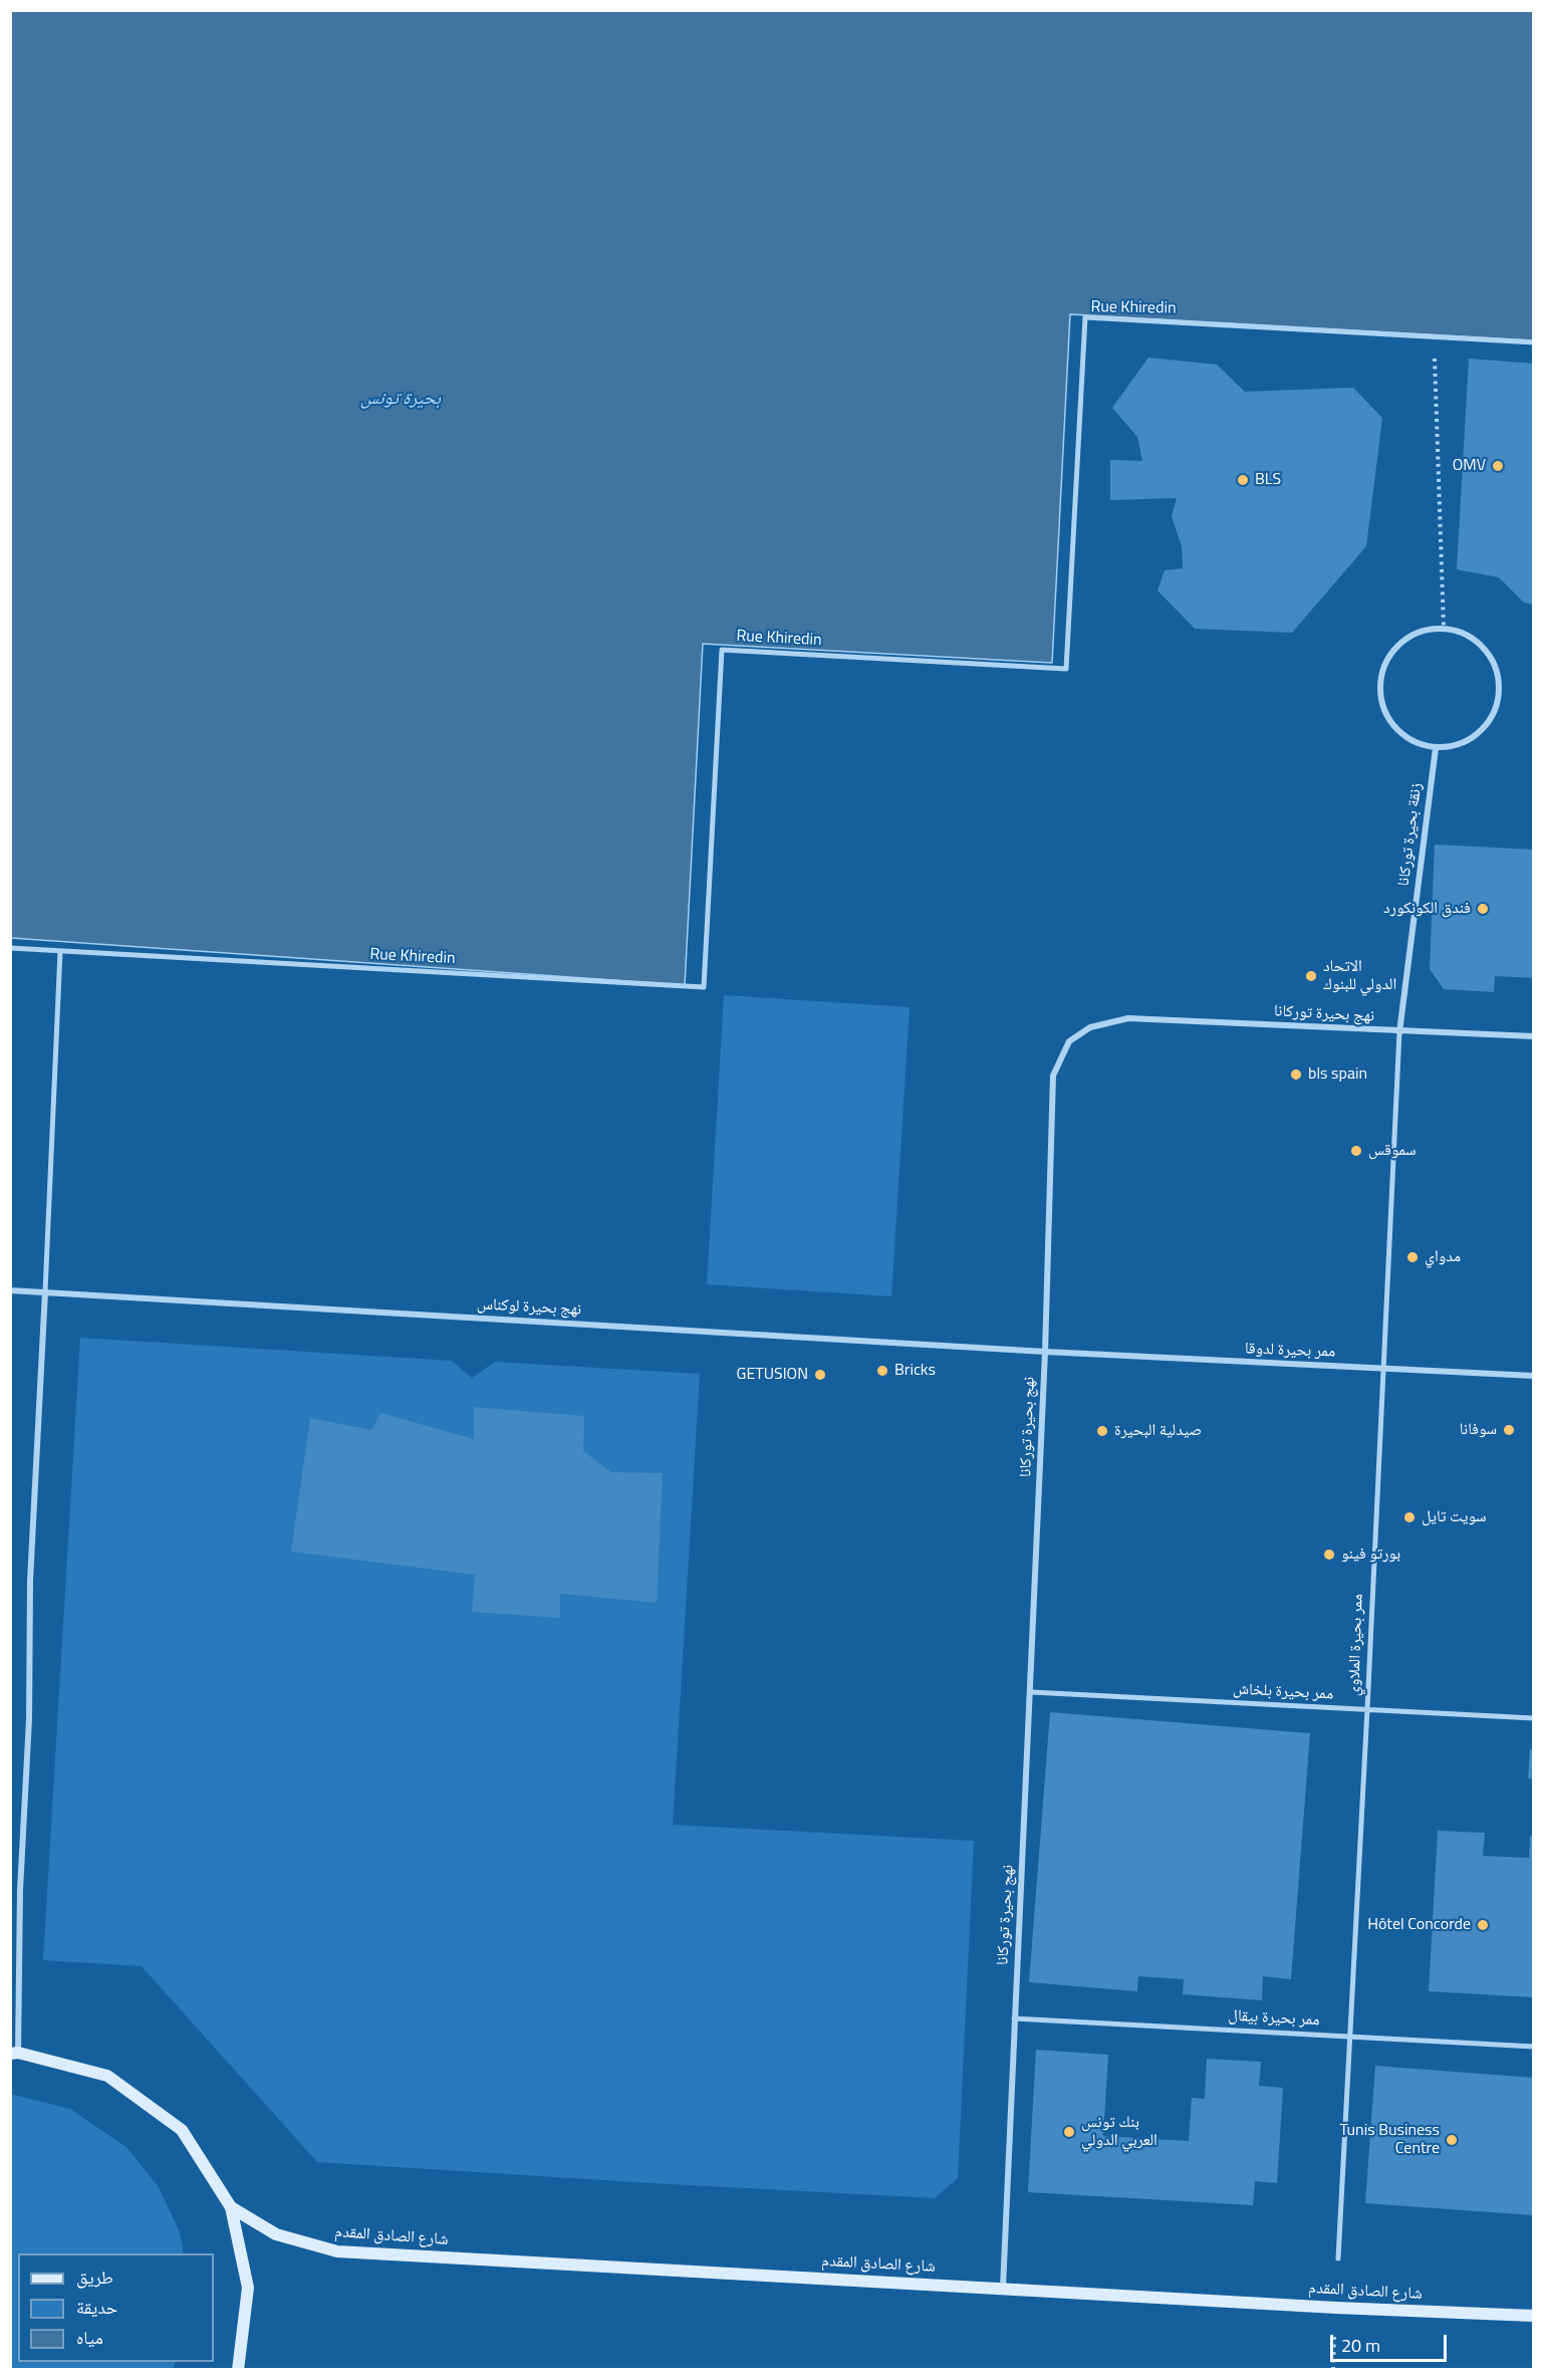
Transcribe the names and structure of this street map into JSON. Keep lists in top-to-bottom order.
{
  "streets": {
    "main road": ["شارع الصادق المقدم"],
    "street": [
      "Rue Khiredin",
      "زنقة بحيرة توركانا",
      "نهج بحيرة توركانا",
      "نهج بحيرة لوكناس",
      "ممر بحيرة لدوقا",
      "ممر بحيرة الملاوي",
      "ممر بحيرة بلخاش",
      "ممر بحيرة بيقال"
    ]
  },
  "crossings": [
    ["زنقة بحيرة توركانا", "نهج بحيرة توركانا"],
    ["زنقة بحيرة توركانا", "ممر بحيرة الملاوي"],
    ["نهج بحيرة توركانا", "نهج بحيرة لوكناس"],
    ["نهج بحيرة توركانا", "ممر بحيرة لدوقا"],
    ["نهج بحيرة توركانا", "ممر بحيرة الملاوي"],
    ["نهج بحيرة توركانا", "ممر بحيرة بلخاش"],
    ["نهج بحيرة توركانا", "ممر بحيرة بيقال"],
    ["نهج بحيرة توركانا", "شارع الصادق المقدم"],
    ["نهج بحيرة لوكناس", "ممر بحيرة لدوقا"],
    ["ممر بحيرة لدوقا", "ممر بحيرة الملاوي"],
    ["ممر بحيرة الملاوي", "ممر بحيرة بلخاش"],
    ["ممر بحيرة الملاوي", "ممر بحيرة بيقال"]
  ],
  "water": ["بحيرة تونس"],
  "places": [
    "OMV",
    "BLS",
    "فندق الكونكورد",
    "الاتحاد الدولي للبنوك",
    "bls spain",
    "سموقس",
    "مدواي",
    "Bricks",
    "GETUSION",
    "سوفانا",
    "صيدلية البحيرة",
    "سويت تايل",
    "بورتو فينو",
    "Hôtel Concorde",
    "بنك تونس العربي الدولي",
    "Tunis Business Centre"
  ],
  "legend": ["طريق", "حديقة", "مياه"],
  "scale_bar": "20 m"
}
